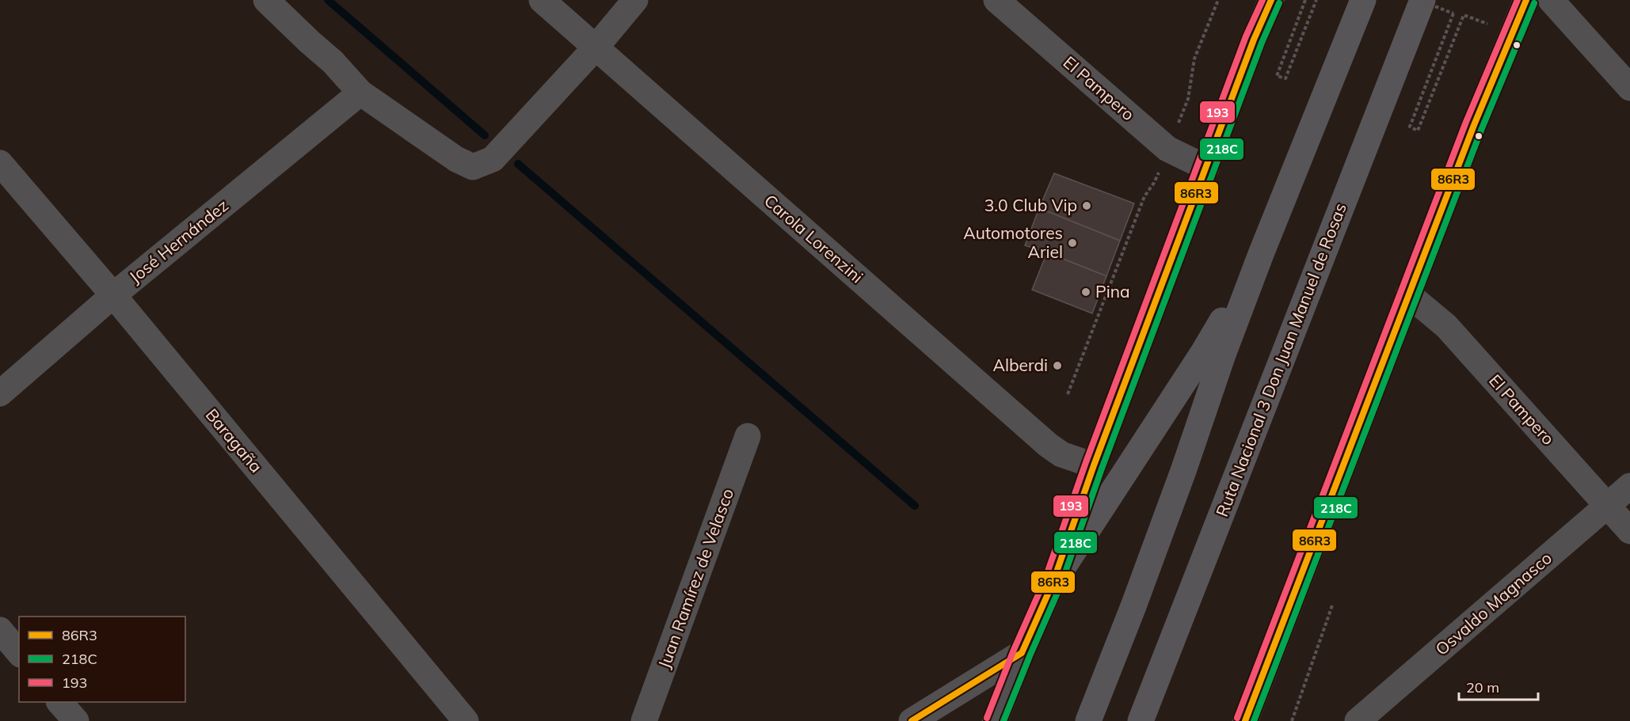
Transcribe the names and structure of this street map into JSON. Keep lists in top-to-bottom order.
{
  "streets": {
    "highway": ["Ruta Nacional 3 Don Juan Manuel de Rosas"],
    "street": [
      "El Pampero",
      "Carola Lorenzini",
      "José Hernández",
      "Baragaña",
      "Juan Ramírez de Velasco",
      "Osvaldo Magnasco"
    ]
  },
  "crossings": [
    ["El Pampero", "Osvaldo Magnasco"],
    ["José Hernández", "Baragaña"]
  ],
  "places": [
    "3.0 Club Vip",
    "Automotores Ariel",
    "Pina",
    "Alberdi"
  ],
  "lines": ["transit line 86R3", "transit line 193", "transit line 218C"],
  "legend": ["86R3", "218C", "193"],
  "scale_bar": "20 m"
}
